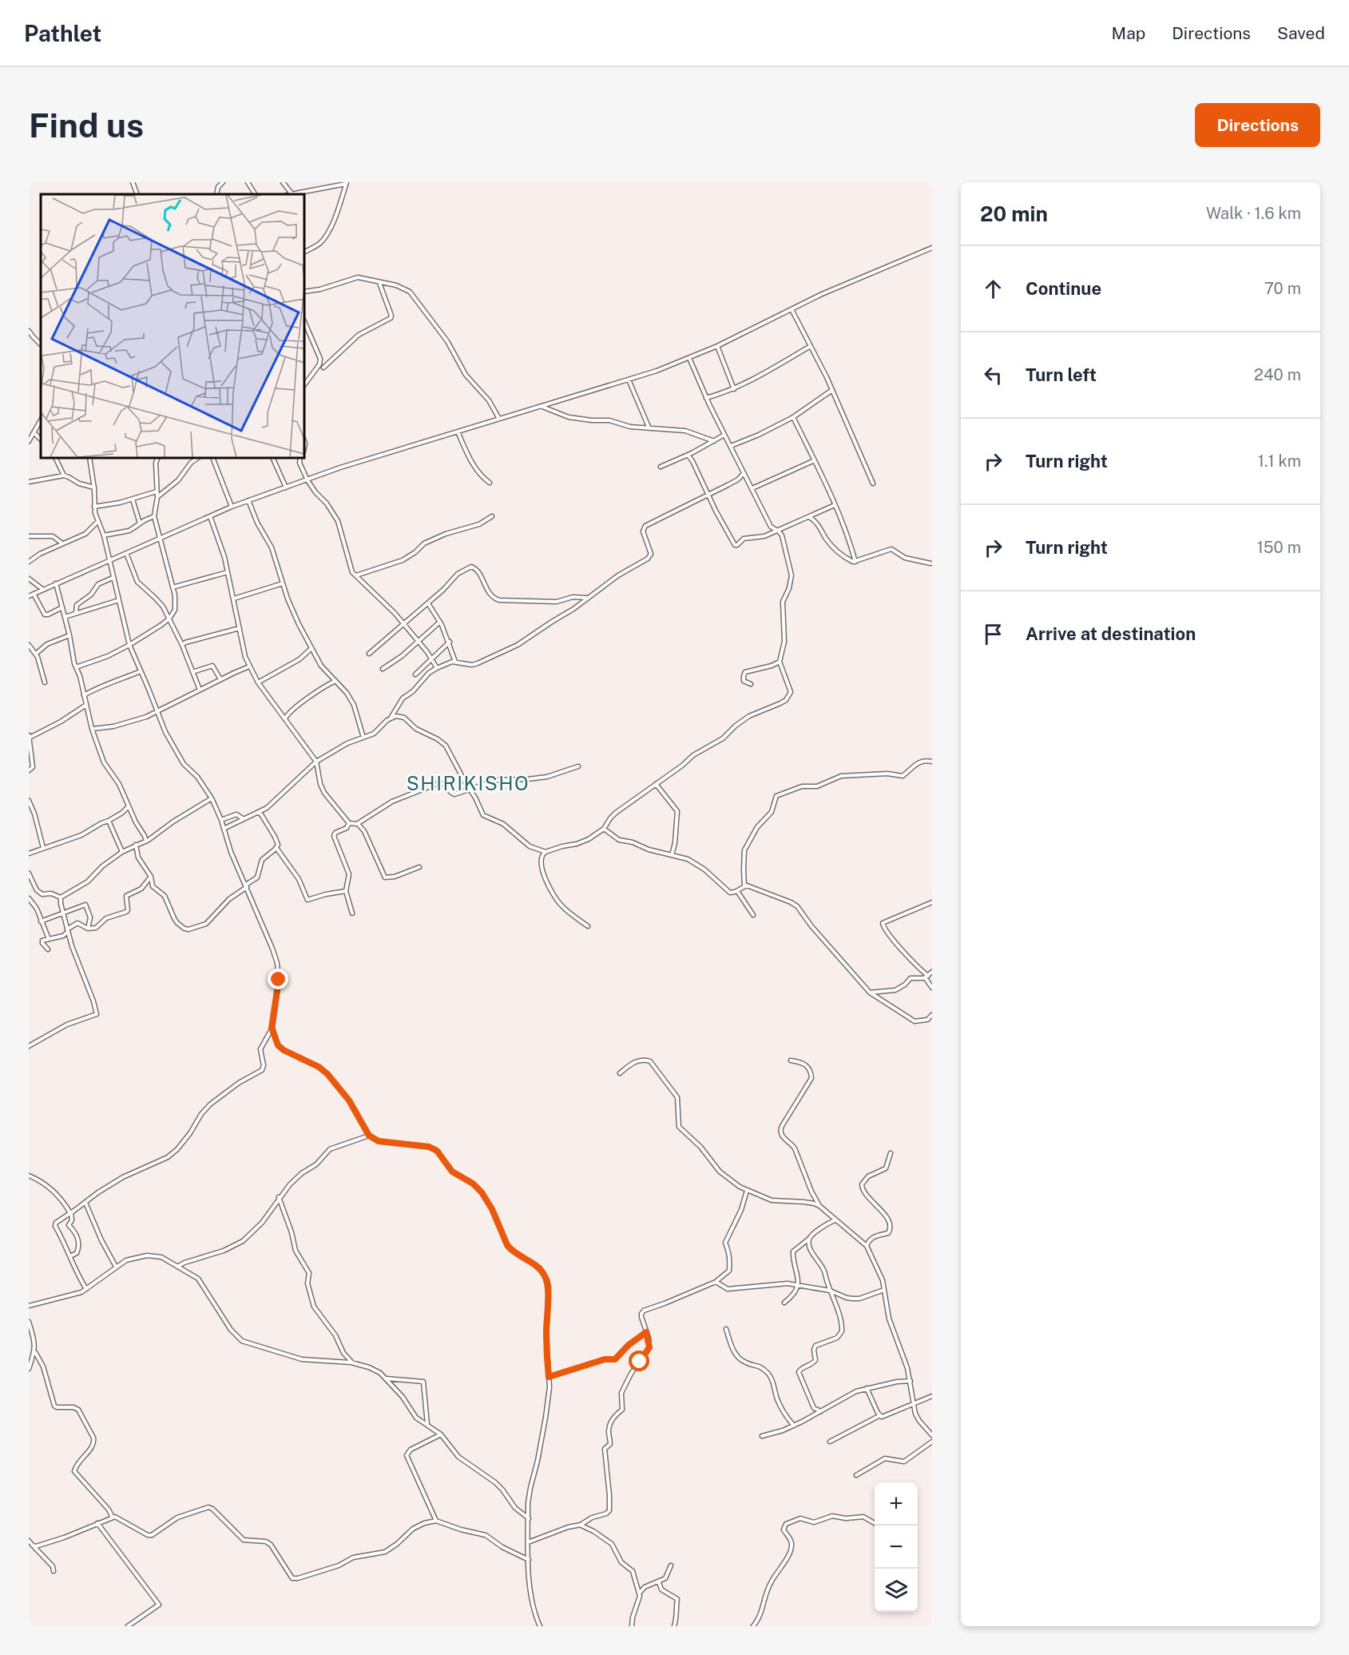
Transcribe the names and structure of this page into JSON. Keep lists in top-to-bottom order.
{
  "districts": ["SHIRIKISHO"],
  "page": {
    "header": "Pathlet",
    "nav": ["Map", "Directions", "Saved"],
    "buttons": "Directions",
    "title": "Find us",
    "heading": ["20 min", "Walk · 1.6 km"],
    "list": [
      ["Continue", "70 m"],
      ["Turn left", "240 m"],
      ["Turn right", "1.1 km"],
      ["Turn right", "150 m"],
      "Arrive at destination"
    ],
    "map_buttons": ["+", "−"]
  }
}
